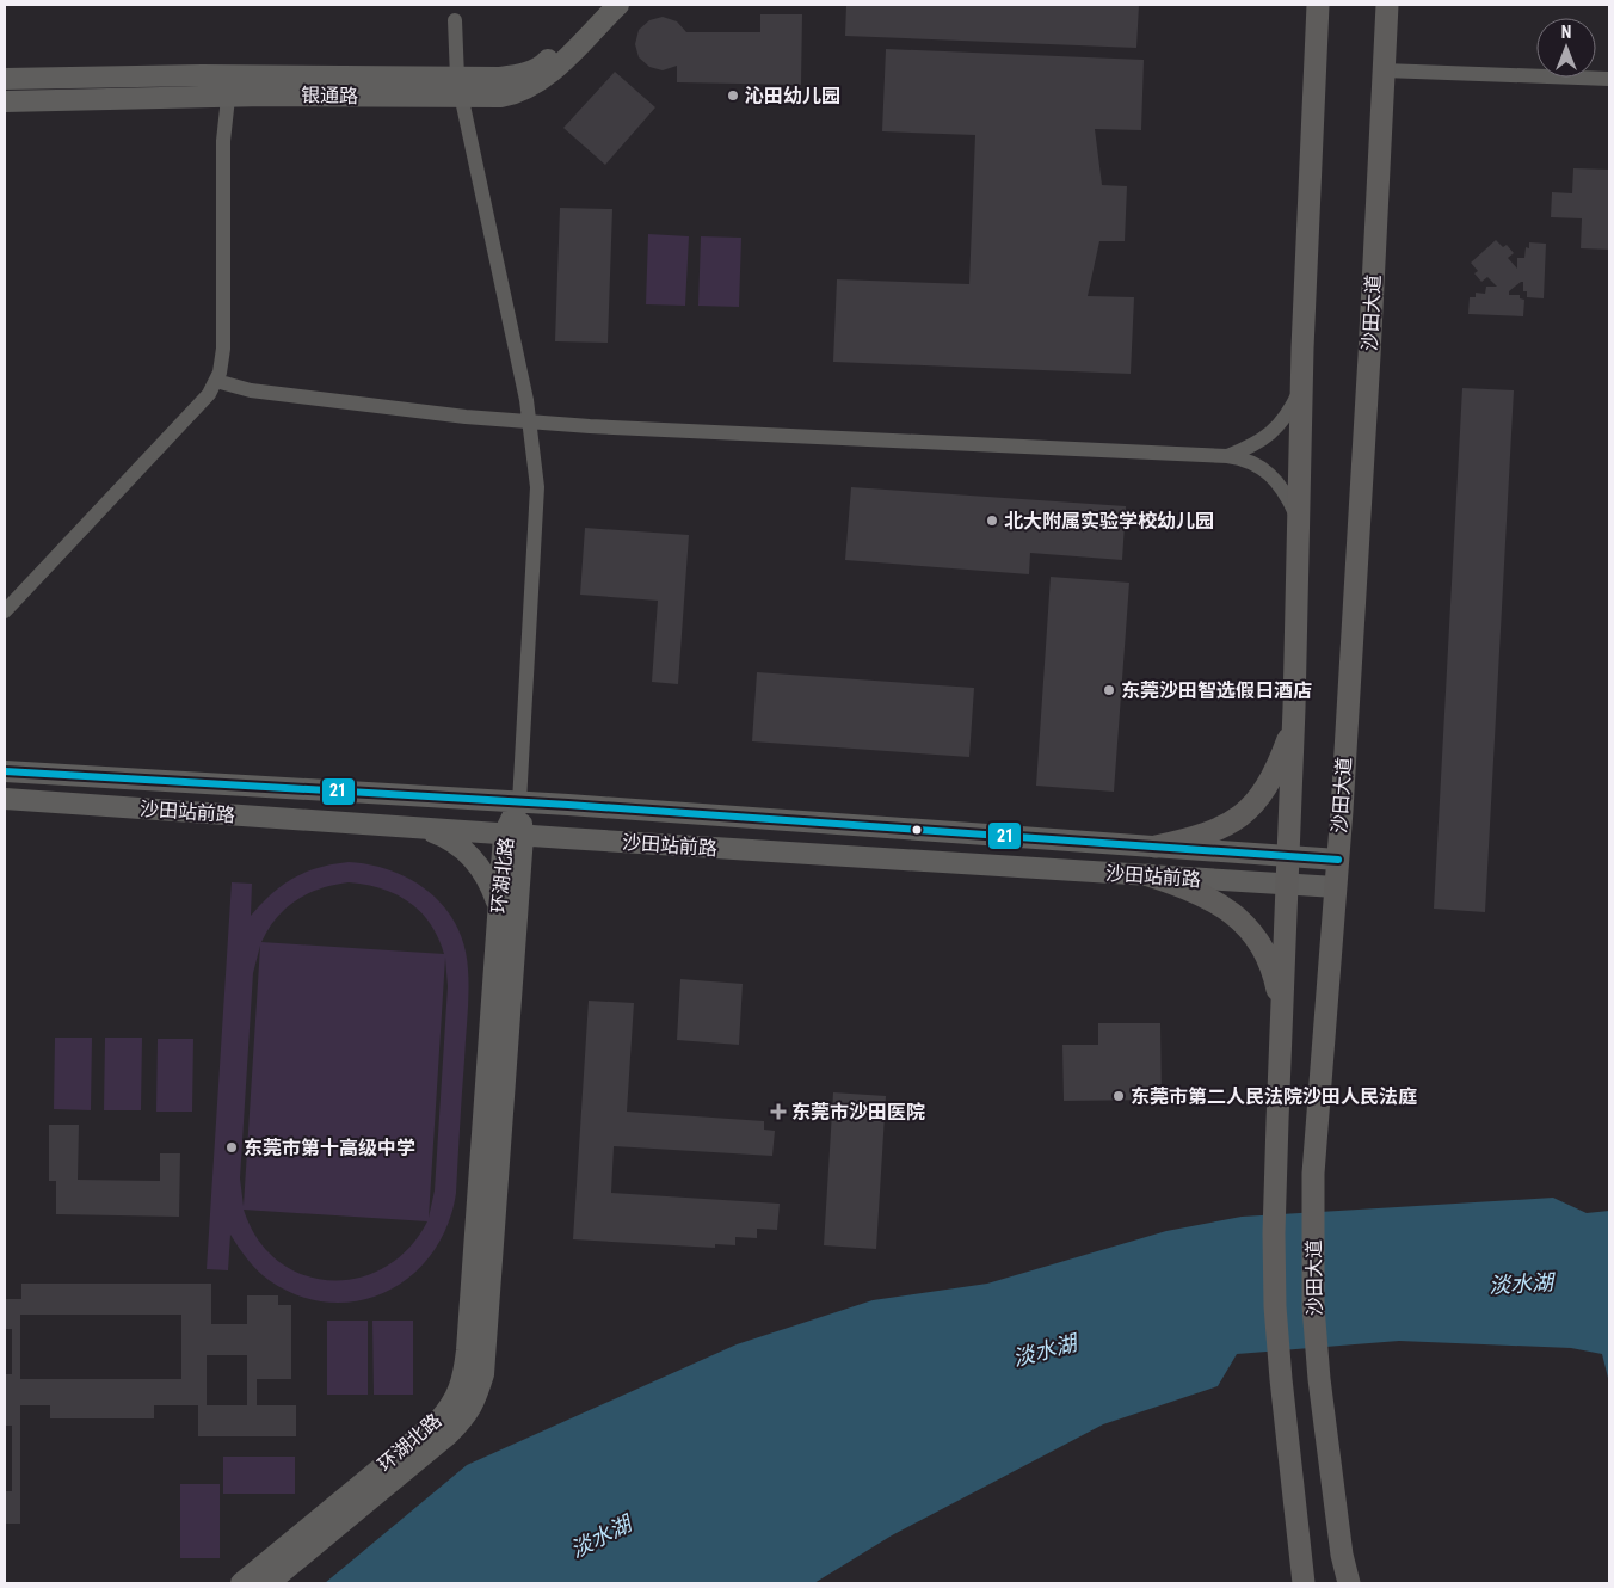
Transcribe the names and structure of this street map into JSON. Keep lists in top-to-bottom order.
{
  "streets": {
    "main road": ["沙田大道"],
    "street": ["银通路", "沙田站前路", "环湖北路"]
  },
  "crossings": [
    ["沙田大道", "沙田站前路"],
    ["沙田站前路", "环湖北路"]
  ],
  "water": ["淡水湖"],
  "places": {
    "other": [
      "沁田幼儿园",
      "北大附属实验学校幼儿园",
      "东莞沙田智选假日酒店",
      "东莞市第二人民法院沙田人民法庭",
      "东莞市第十高级中学"
    ],
    "health": ["东莞市沙田医院"]
  },
  "lines": ["transit line 21"],
  "north": "top"
}
